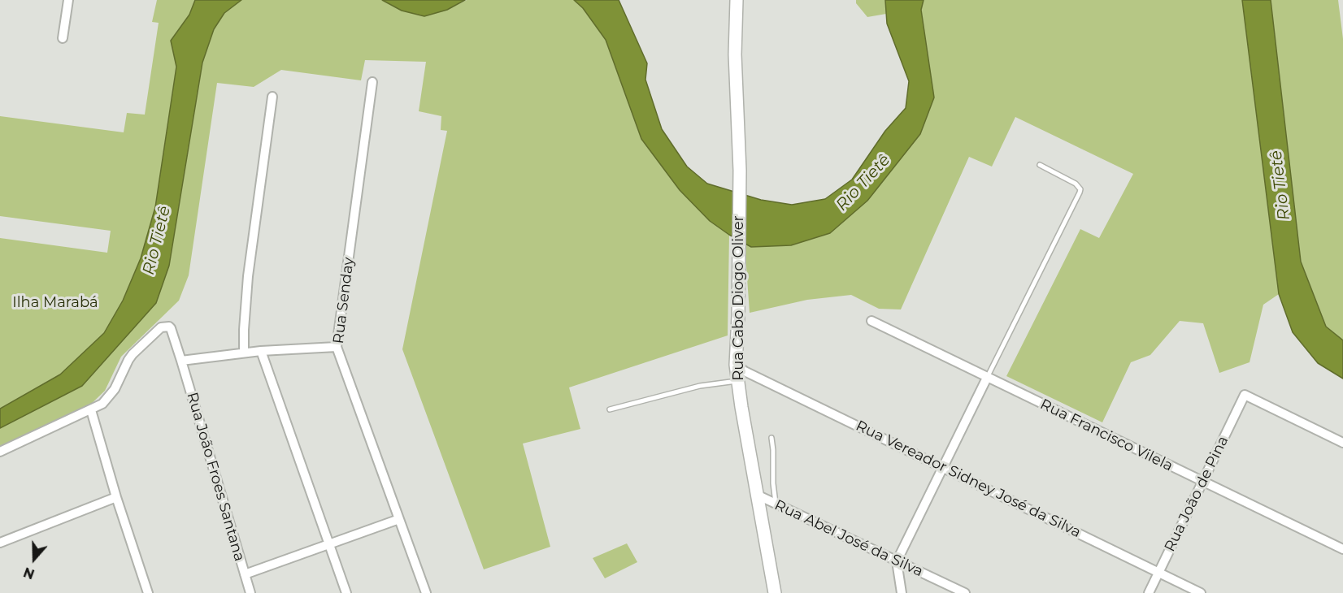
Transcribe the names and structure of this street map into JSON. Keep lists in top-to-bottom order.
{
  "streets": {
    "main road": ["Rua Cabo Diogo Oliver"],
    "street": [
      "Rua Senday",
      "Rua Francisco Vilela",
      "Rua João Froes Santana",
      "Rua Vereador Sidney José da Silva",
      "Rua João de Pina",
      "Rua Abel José da Silva"
    ]
  },
  "crossings": [
    ["Rua Cabo Diogo Oliver", "Rua Vereador Sidney José da Silva"],
    ["Rua Cabo Diogo Oliver", "Rua Abel José da Silva"],
    ["Rua Francisco Vilela", "Rua João de Pina"],
    ["Rua Vereador Sidney José da Silva", "Rua João de Pina"]
  ],
  "water": ["Rio Tietê"],
  "parks": ["Ilha Marabá"],
  "north": "bottom"
}
